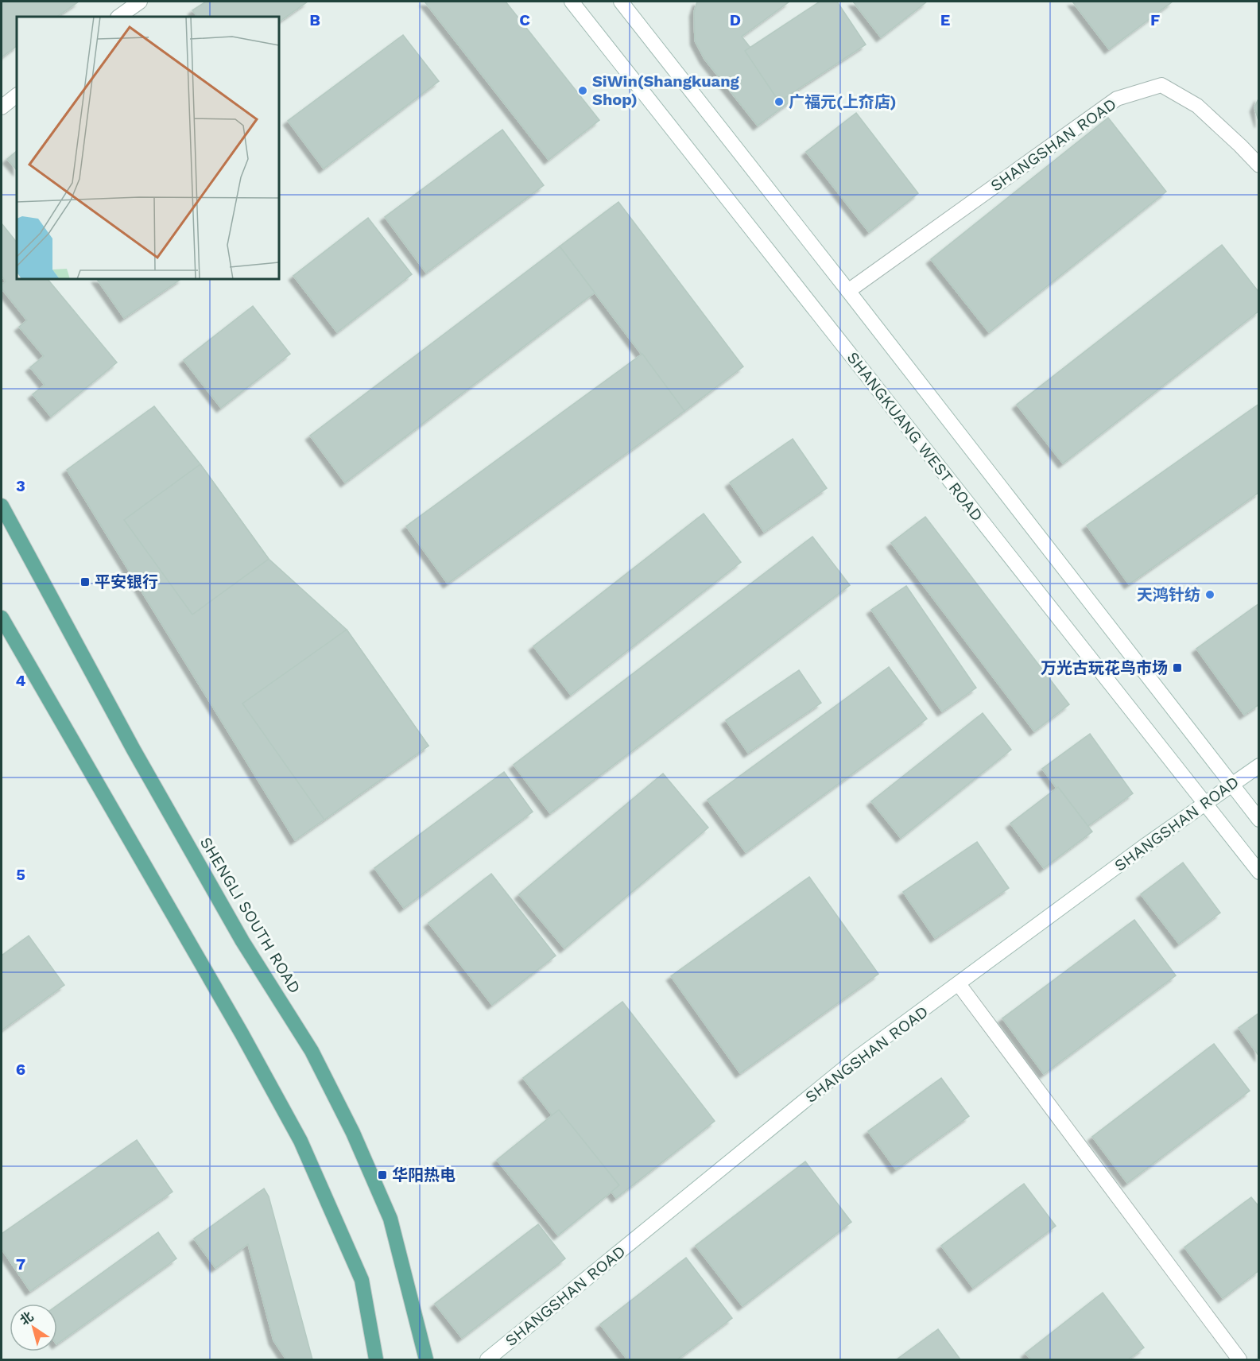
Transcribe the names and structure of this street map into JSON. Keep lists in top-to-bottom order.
{
  "streets": {
    "main road": ["SHENGLI SOUTH ROAD"],
    "street": ["SHANGSHAN ROAD", "SHANGKUANG WEST ROAD"]
  },
  "crossings": [
    ["SHANGSHAN ROAD", "SHANGKUANG WEST ROAD"]
  ],
  "places": {
    "other": ["SiWin(Shangkuang Shop)", "广福元(上夼店)", "天鸿针纺"],
    "transit": ["平安银行", "万光古玩花鸟市场", "华阳热电"]
  },
  "north": "top left",
  "grid": {
    "columns": [
      "B",
      "C",
      "D",
      "E",
      "F"
    ],
    "rows": [
      "3",
      "4",
      "5",
      "6",
      "7"
    ]
  }
}
